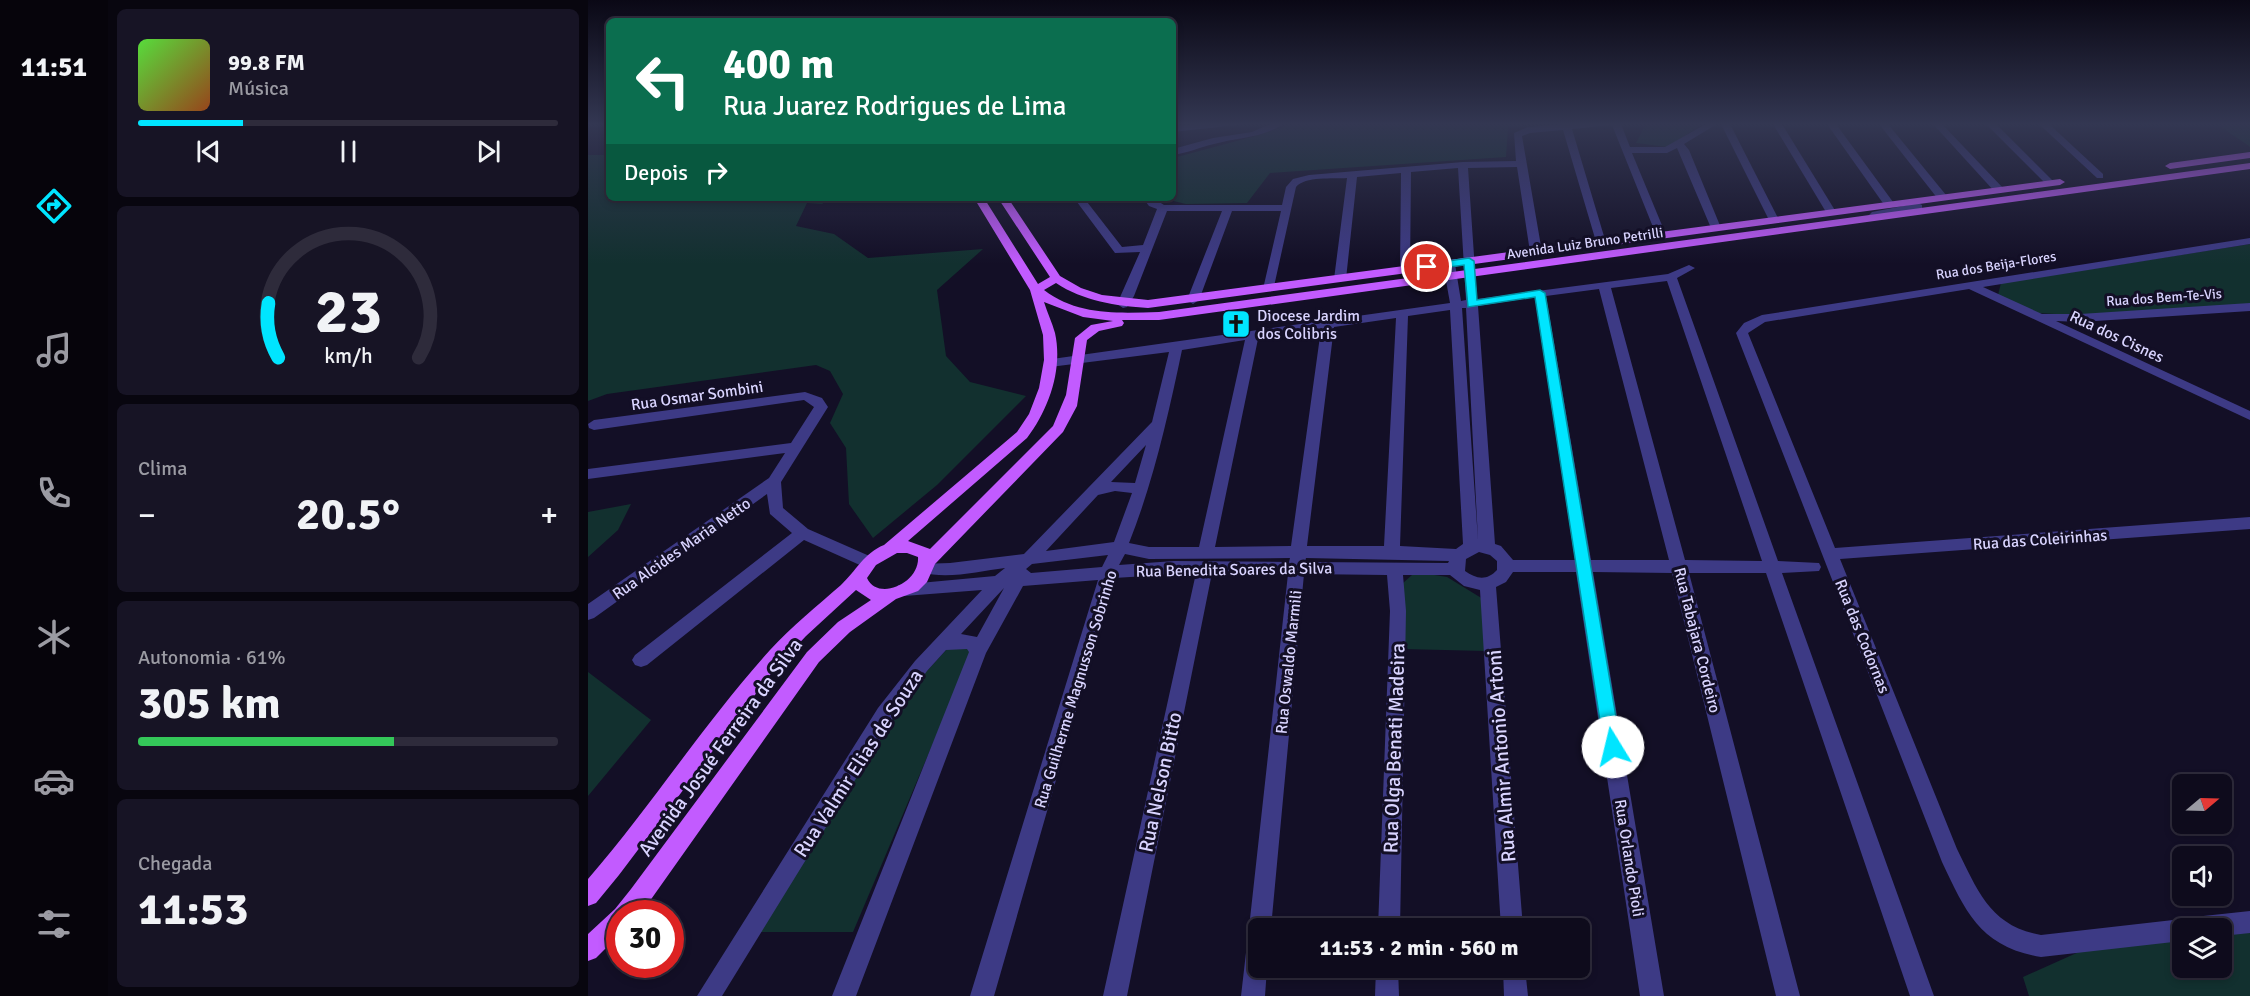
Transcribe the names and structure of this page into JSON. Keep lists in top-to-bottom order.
{
  "streets": {
    "main road": ["Avenida Luiz Bruno Petrilli", "Avenida Josué Ferreira da Silva"],
    "street": [
      "Rua dos Beija-Flores",
      "Rua dos Bem-Te-Vis",
      "Rua dos Cisnes",
      "Rua Osmar Sombini",
      "Rua das Coleirinhas",
      "Rua Alcides Maria Netto",
      "Rua Benedita Soares da Silva",
      "Rua das Codornas",
      "Rua Tabajara Cordeiro",
      "Rua Oswaldo Marmili",
      "Rua Guilherme Magnusson Sobrinho",
      "Rua Olga Benati Madeira",
      "Rua Almir Antonio Artoni",
      "Rua Valmir Elias de Souza",
      "Rua Nelson Bitto",
      "Rua Orlando Pioli"
    ]
  },
  "crossings": [
    ["Rua dos Beija-Flores", "Rua dos Cisnes"],
    ["Rua dos Beija-Flores", "Rua das Codornas"],
    ["Rua dos Bem-Te-Vis", "Rua dos Cisnes"],
    ["Rua das Coleirinhas", "Rua das Codornas"],
    ["Rua Benedita Soares da Silva", "Rua Oswaldo Marmili"],
    ["Rua Benedita Soares da Silva", "Rua Guilherme Magnusson Sobrinho"],
    ["Rua Benedita Soares da Silva", "Avenida Josué Ferreira da Silva"],
    ["Rua Benedita Soares da Silva", "Rua Olga Benati Madeira"],
    ["Rua Benedita Soares da Silva", "Rua Almir Antonio Artoni"],
    ["Rua Benedita Soares da Silva", "Rua Valmir Elias de Souza"],
    ["Rua Benedita Soares da Silva", "Rua Nelson Bitto"]
  ],
  "places": {
    "church": ["Diocese Jardim dos Colibris"]
  },
  "north": "right",
  "page": {
    "tabs": "11:51",
    "turn": ["400 m", "Rua Juarez Rodrigues de Lima"],
    "song": ["99.8 FM", "Música"],
    "then": "Depois",
    "tile": [
      "Clima",
      ["Autonomia · 61%", "305 km"],
      ["Chegada", "11:53"]
    ],
    "heat": ["−", "20.5°", "+"],
    "limit": "30",
    "trip": "11:53 · 2 min · 560 m",
    "gauge": ["23", "km/h"]
  }
}
